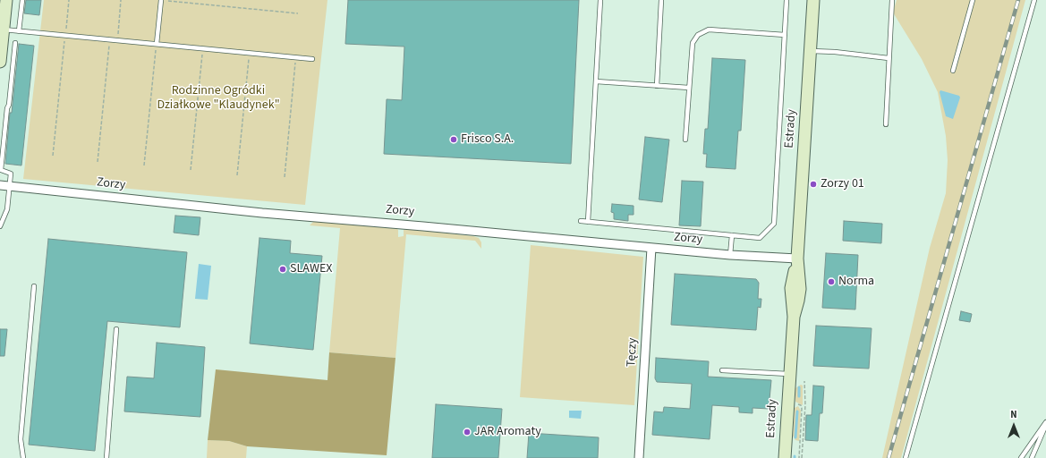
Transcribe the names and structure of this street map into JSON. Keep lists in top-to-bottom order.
{
  "streets": {
    "main road": ["Estrady"],
    "street": ["Zorzy", "Tęczy"]
  },
  "crossings": [
    ["Estrady", "Zorzy"],
    ["Zorzy", "Tęczy"]
  ],
  "parks": ["Rodzinne Ogródki Działkowe \"Klaudynek\""],
  "places": [
    "Frisco S.A.",
    "Zorzy 01",
    "SLAWEX",
    "Norma",
    "JAR Aromaty"
  ],
  "north": "top"
}
